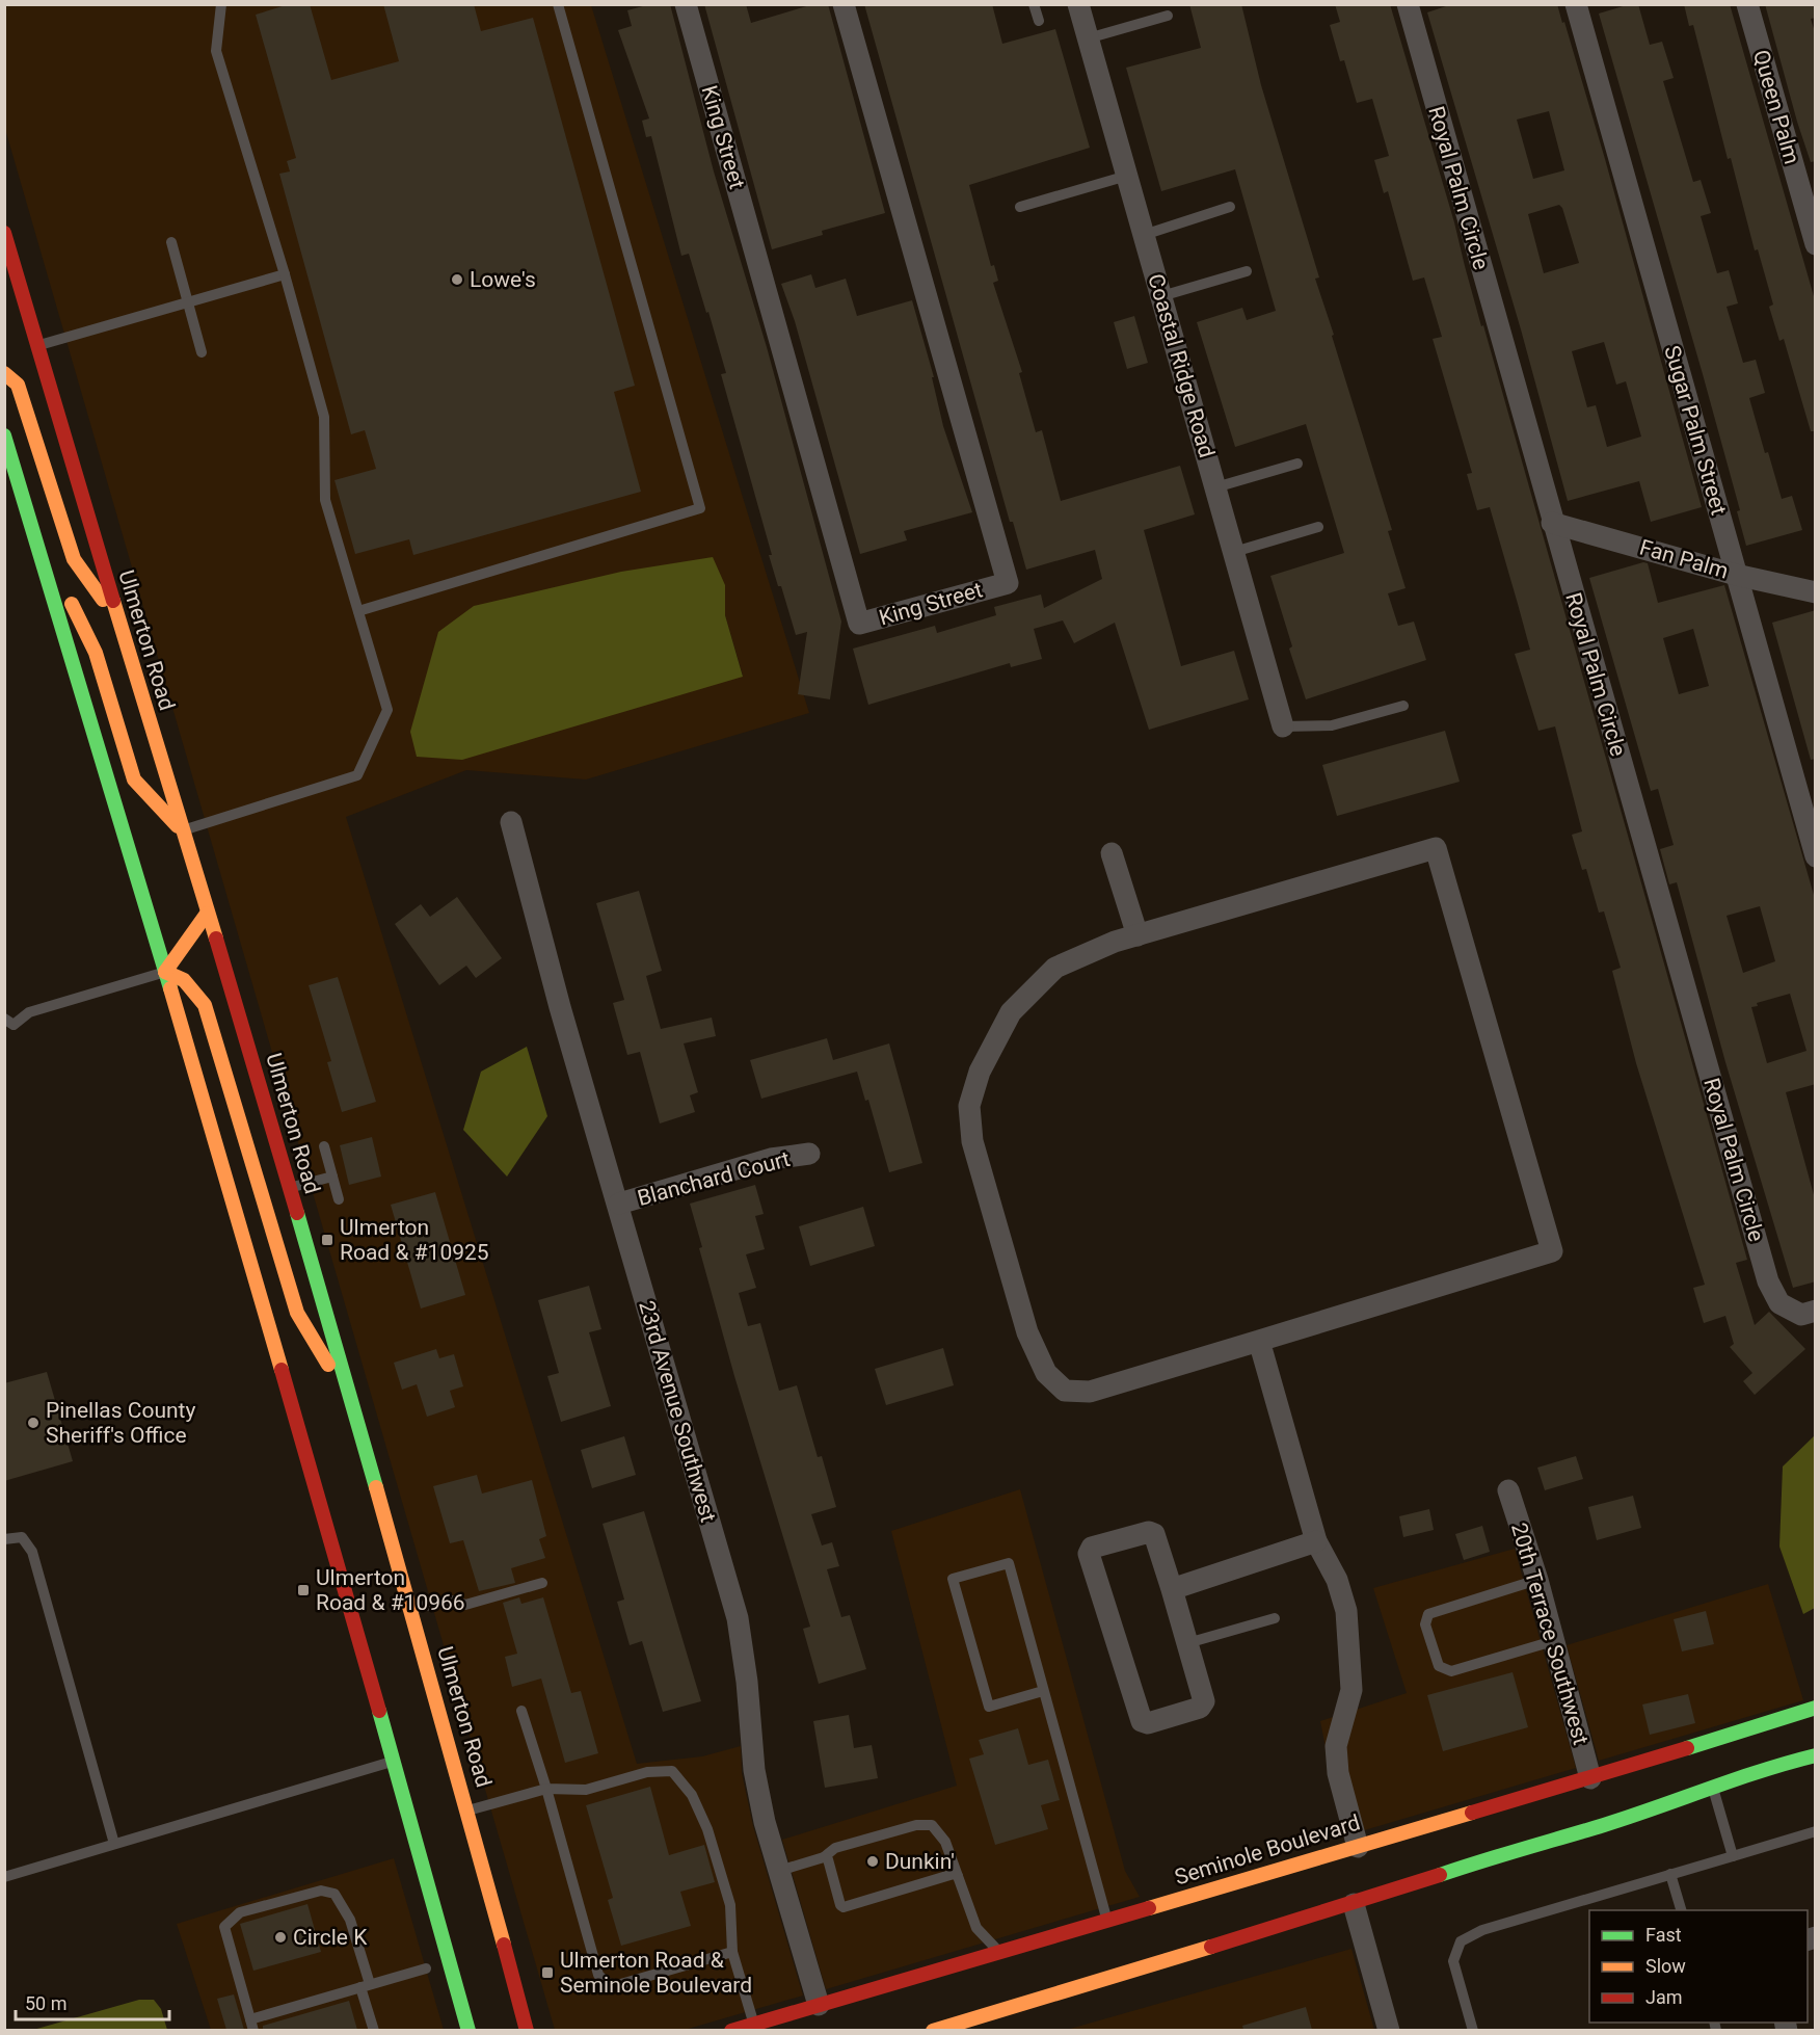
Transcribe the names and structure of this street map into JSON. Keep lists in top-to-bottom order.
{
  "streets": {
    "main road": ["Ulmerton Road", "Seminole Boulevard"],
    "street": [
      "Queen Palm",
      "King Street",
      "Royal Palm Circle",
      "Coastal Ridge Road",
      "Sugar Palm Street",
      "Fan Palm",
      "Blanchard Court",
      "23rd Avenue Southwest",
      "20th Terrace Southwest"
    ]
  },
  "crossings": [
    ["Royal Palm Circle", "Fan Palm"],
    ["Sugar Palm Street", "Fan Palm"],
    ["Blanchard Court", "23rd Avenue Southwest"],
    ["23rd Avenue Southwest", "Seminole Boulevard"],
    ["20th Terrace Southwest", "Seminole Boulevard"]
  ],
  "places": {
    "other": [
      "Lowe's",
      "Pinellas County Sheriff's Office",
      "Dunkin'",
      "Circle K"
    ],
    "transit": ["Ulmerton Road & #10925", "Ulmerton Road & #10966", "Ulmerton Road & Seminole Boulevard"]
  },
  "legend": ["Fast", "Slow", "Jam"],
  "scale_bar": "50 m"
}
